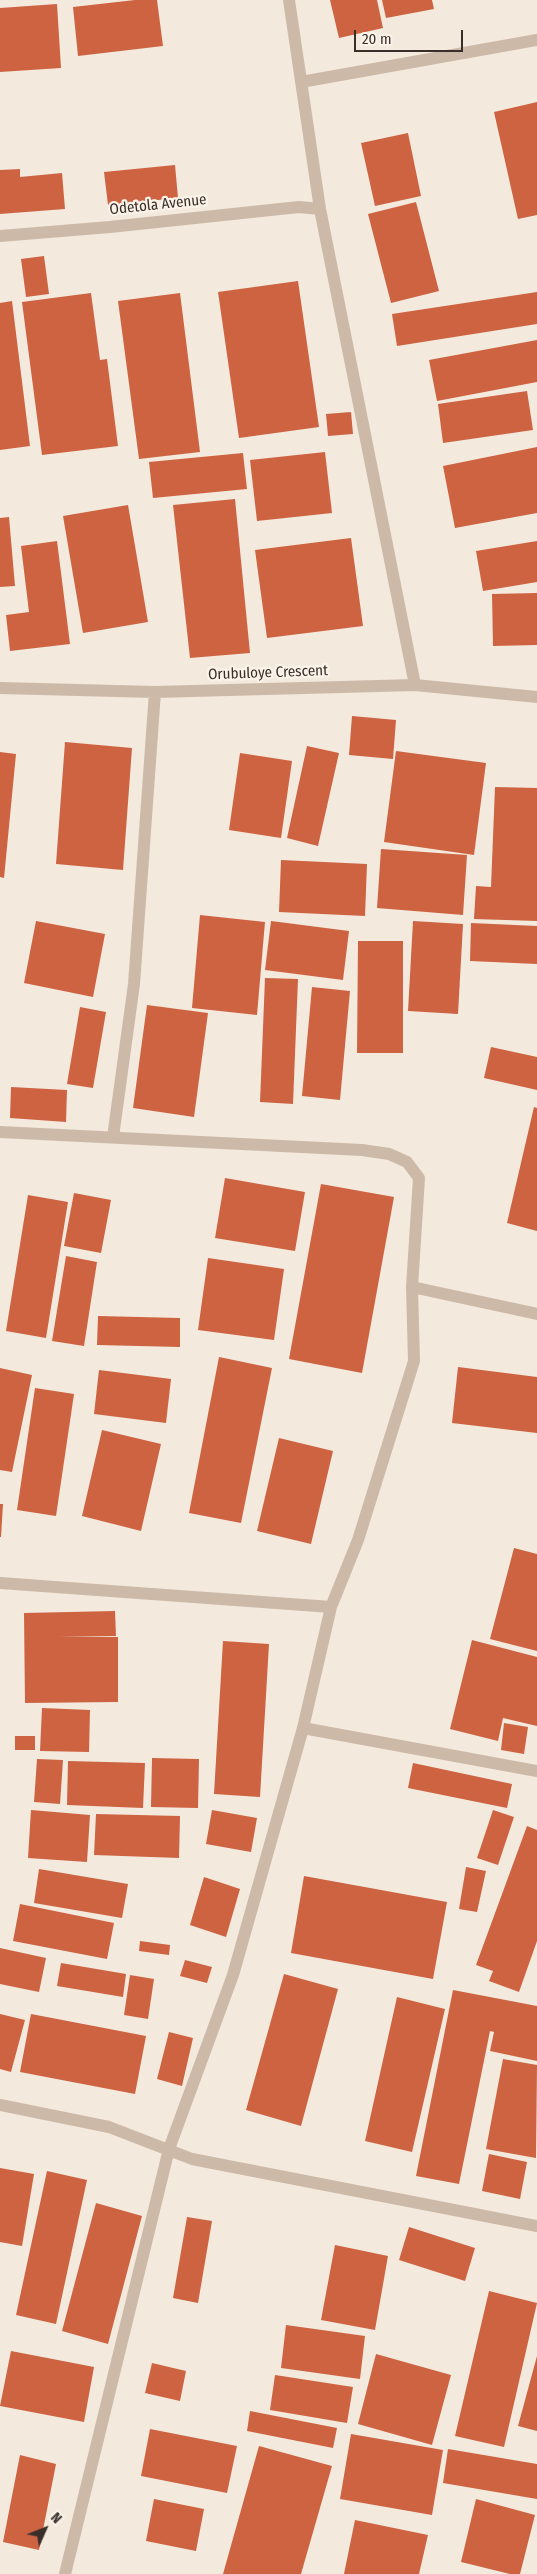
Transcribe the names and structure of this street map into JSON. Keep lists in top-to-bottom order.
{
  "streets": {
    "street": ["Odetola Avenue", "Orubuloye Crescent"]
  },
  "scale_bar": "20 m",
  "north": "top right"
}
